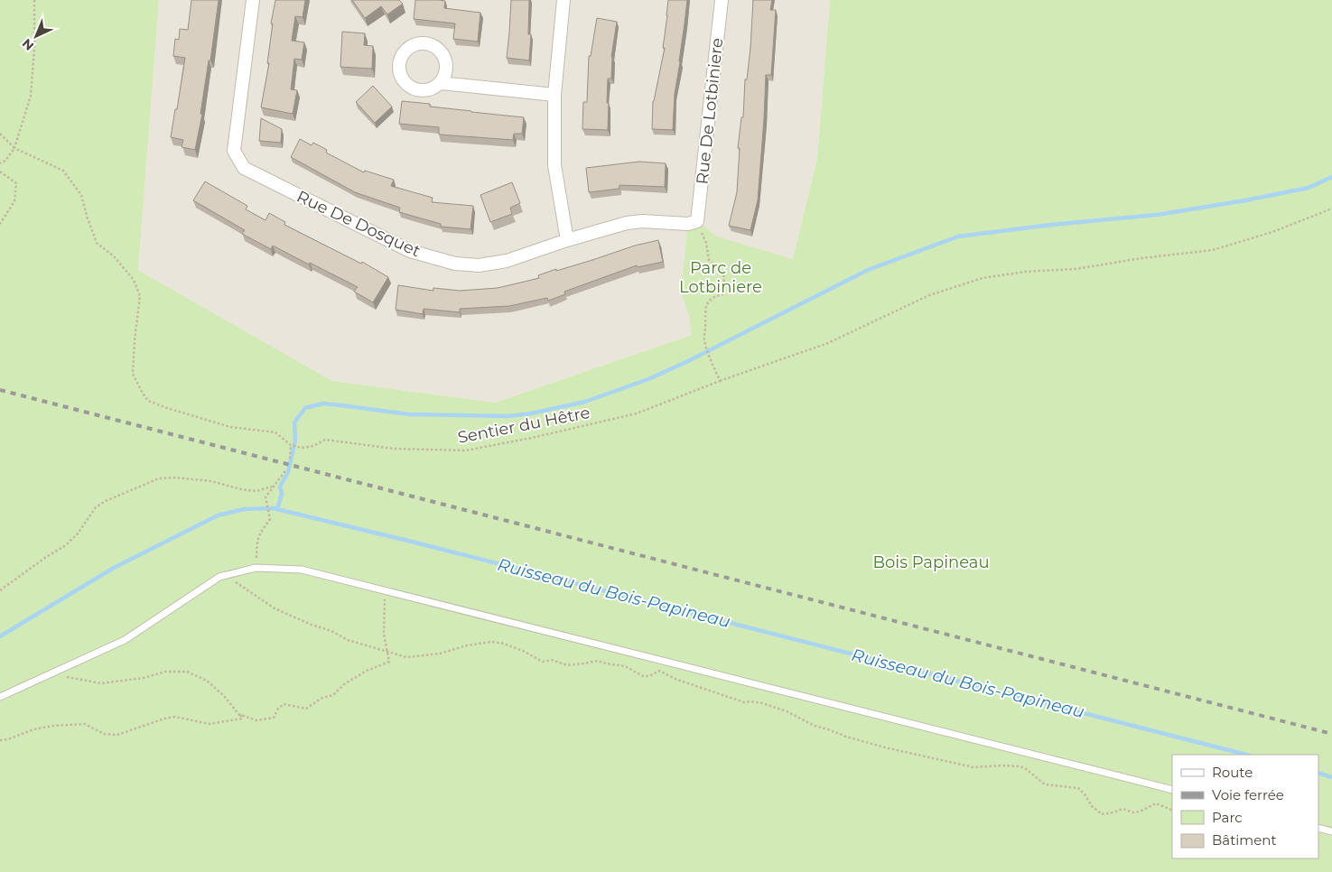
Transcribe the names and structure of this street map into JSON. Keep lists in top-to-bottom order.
{
  "streets": {
    "street": ["Rue De Lotbiniere", "Rue De Dosquet"],
    "path": ["Sentier du Hêtre"]
  },
  "crossings": [
    ["Rue De Lotbiniere", "Rue De Dosquet"]
  ],
  "water": ["Ruisseau du Bois-Papineau"],
  "parks": ["Parc de Lotbiniere", "Bois Papineau"],
  "legend": [
    "Route",
    "Voie ferrée",
    "Parc",
    "Bâtiment"
  ],
  "north": "bottom left"
}
